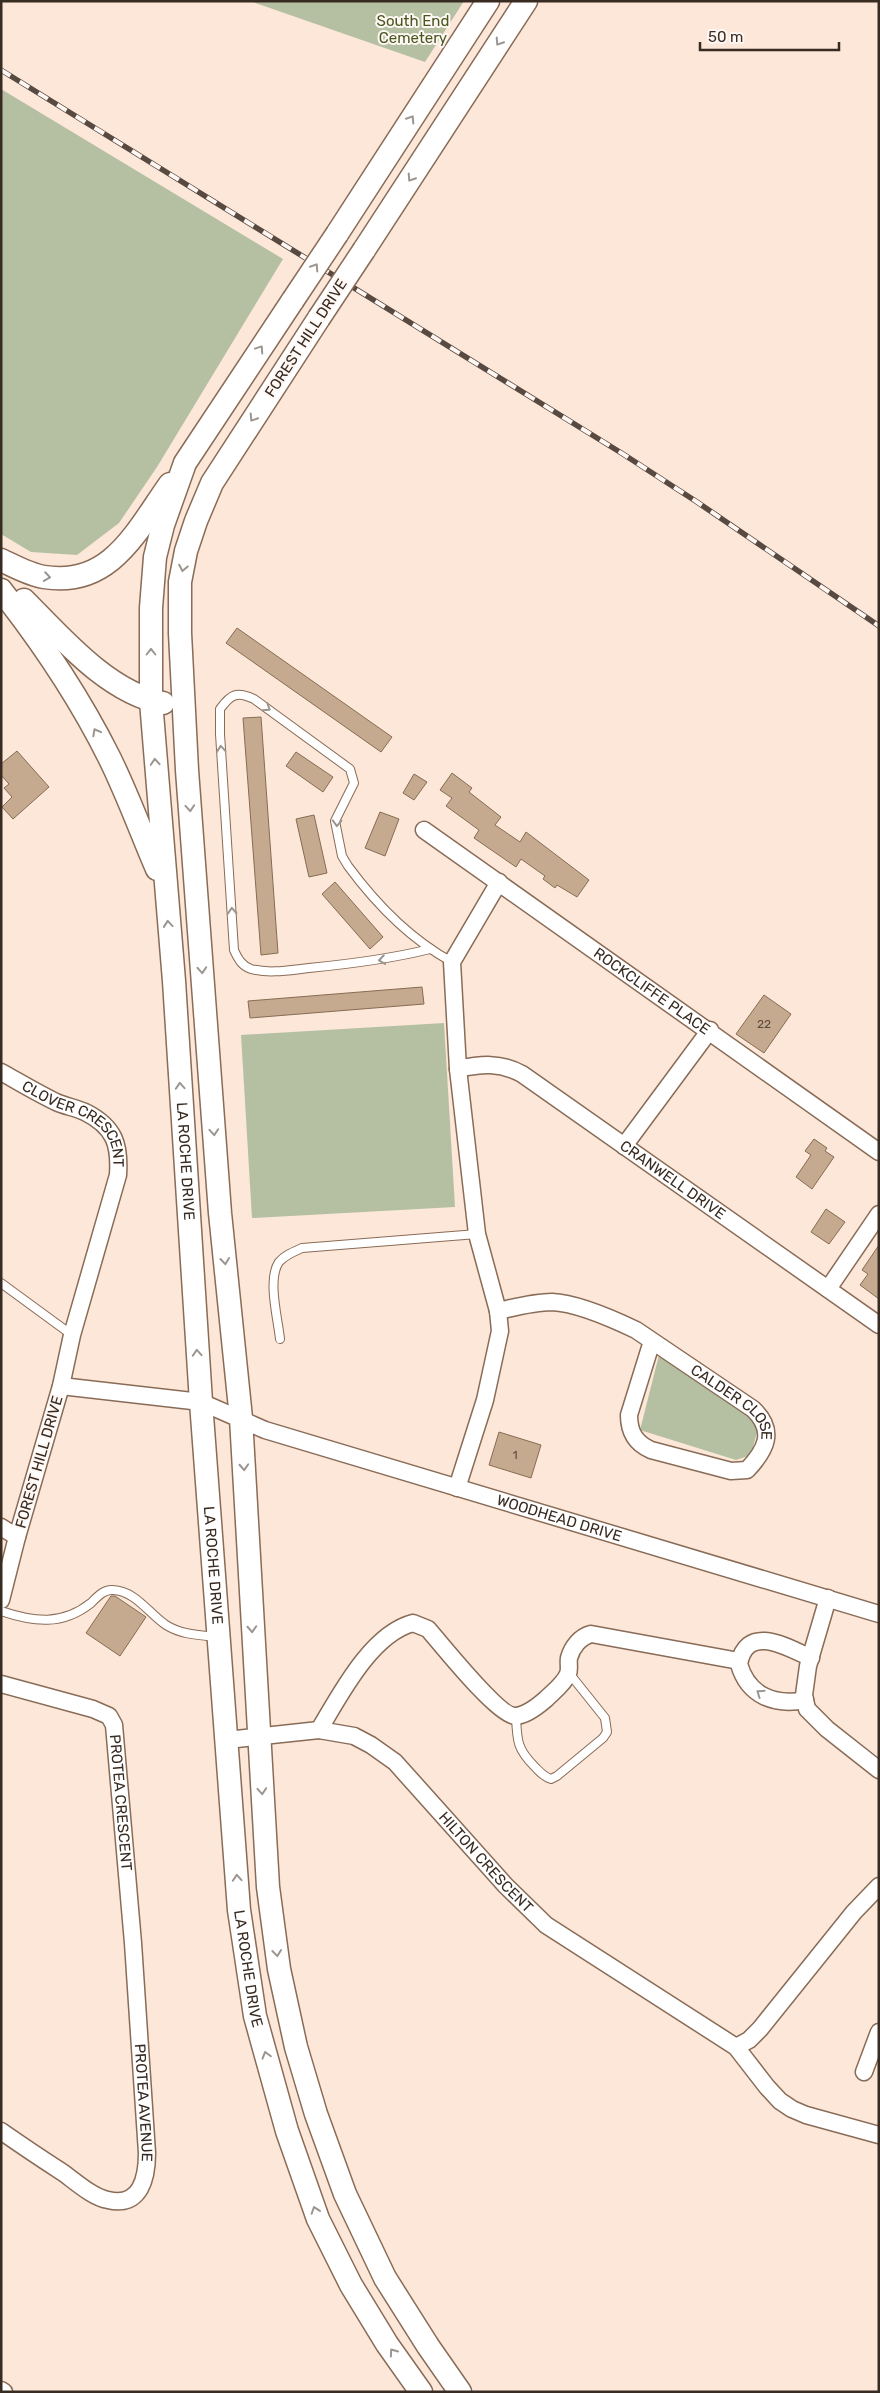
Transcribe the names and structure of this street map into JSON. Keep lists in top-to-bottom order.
{
  "streets": {
    "street": [
      "FOREST HILL DRIVE",
      "ROCKCLIFFE PLACE",
      "CLOVER CRESCENT",
      "LA ROCHE DRIVE",
      "CRANWELL DRIVE",
      "CALDER CLOSE",
      "WOODHEAD DRIVE",
      "PROTEA CRESCENT",
      "HILTON CRESCENT",
      "PROTEA AVENUE"
    ]
  },
  "crossings": [
    ["FOREST HILL DRIVE", "CLOVER CRESCENT"],
    ["FOREST HILL DRIVE", "LA ROCHE DRIVE"],
    ["FOREST HILL DRIVE", "WOODHEAD DRIVE"],
    ["LA ROCHE DRIVE", "WOODHEAD DRIVE"],
    ["LA ROCHE DRIVE", "HILTON CRESCENT"],
    ["PROTEA CRESCENT", "PROTEA AVENUE"]
  ],
  "parks": ["South End Cemetery"],
  "house_numbers": ["22", "1"],
  "scale_bar": "50 m"
}
